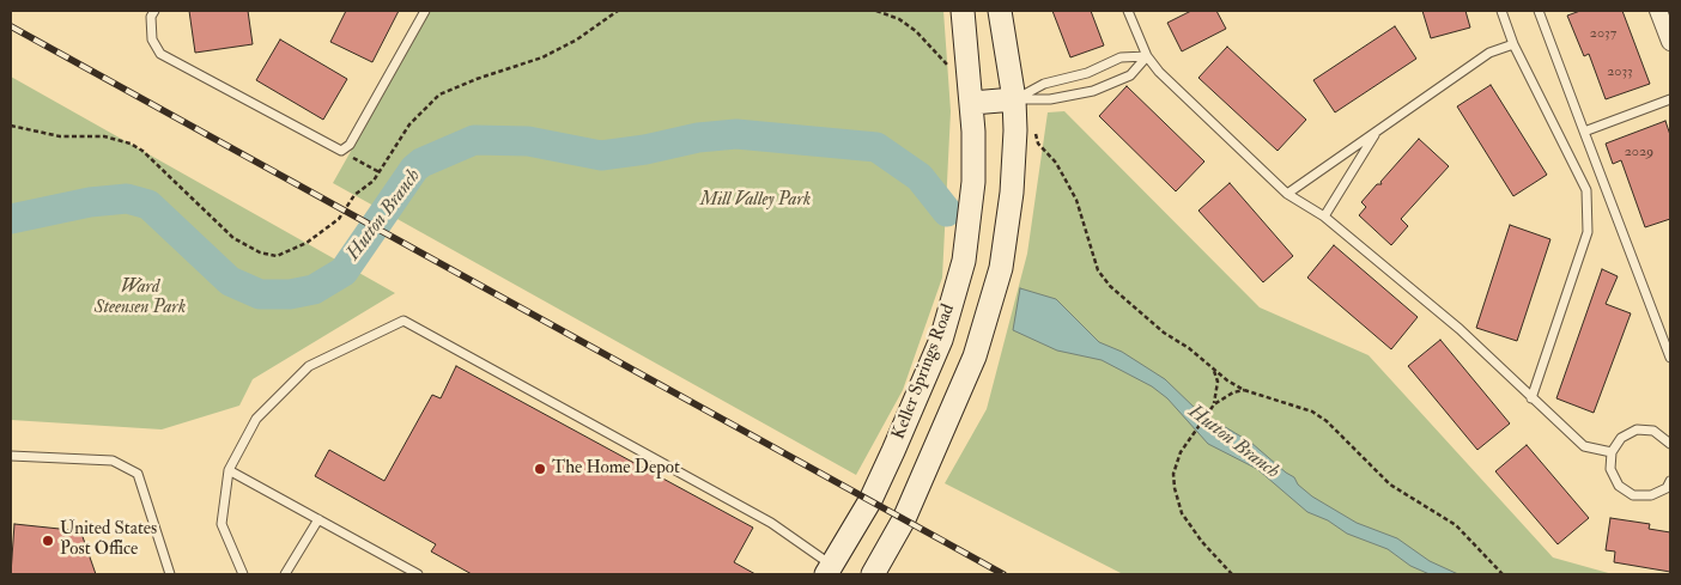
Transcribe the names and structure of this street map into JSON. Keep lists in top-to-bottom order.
{
  "streets": {
    "main road": ["Keller Springs Road"]
  },
  "water": ["Hutton Branch"],
  "parks": ["Mill Valley Park", "Ward Steensen Park"],
  "places": ["The Home Depot", "United States Post Office"],
  "house_numbers": ["2037", "2033", "2029"]
}
